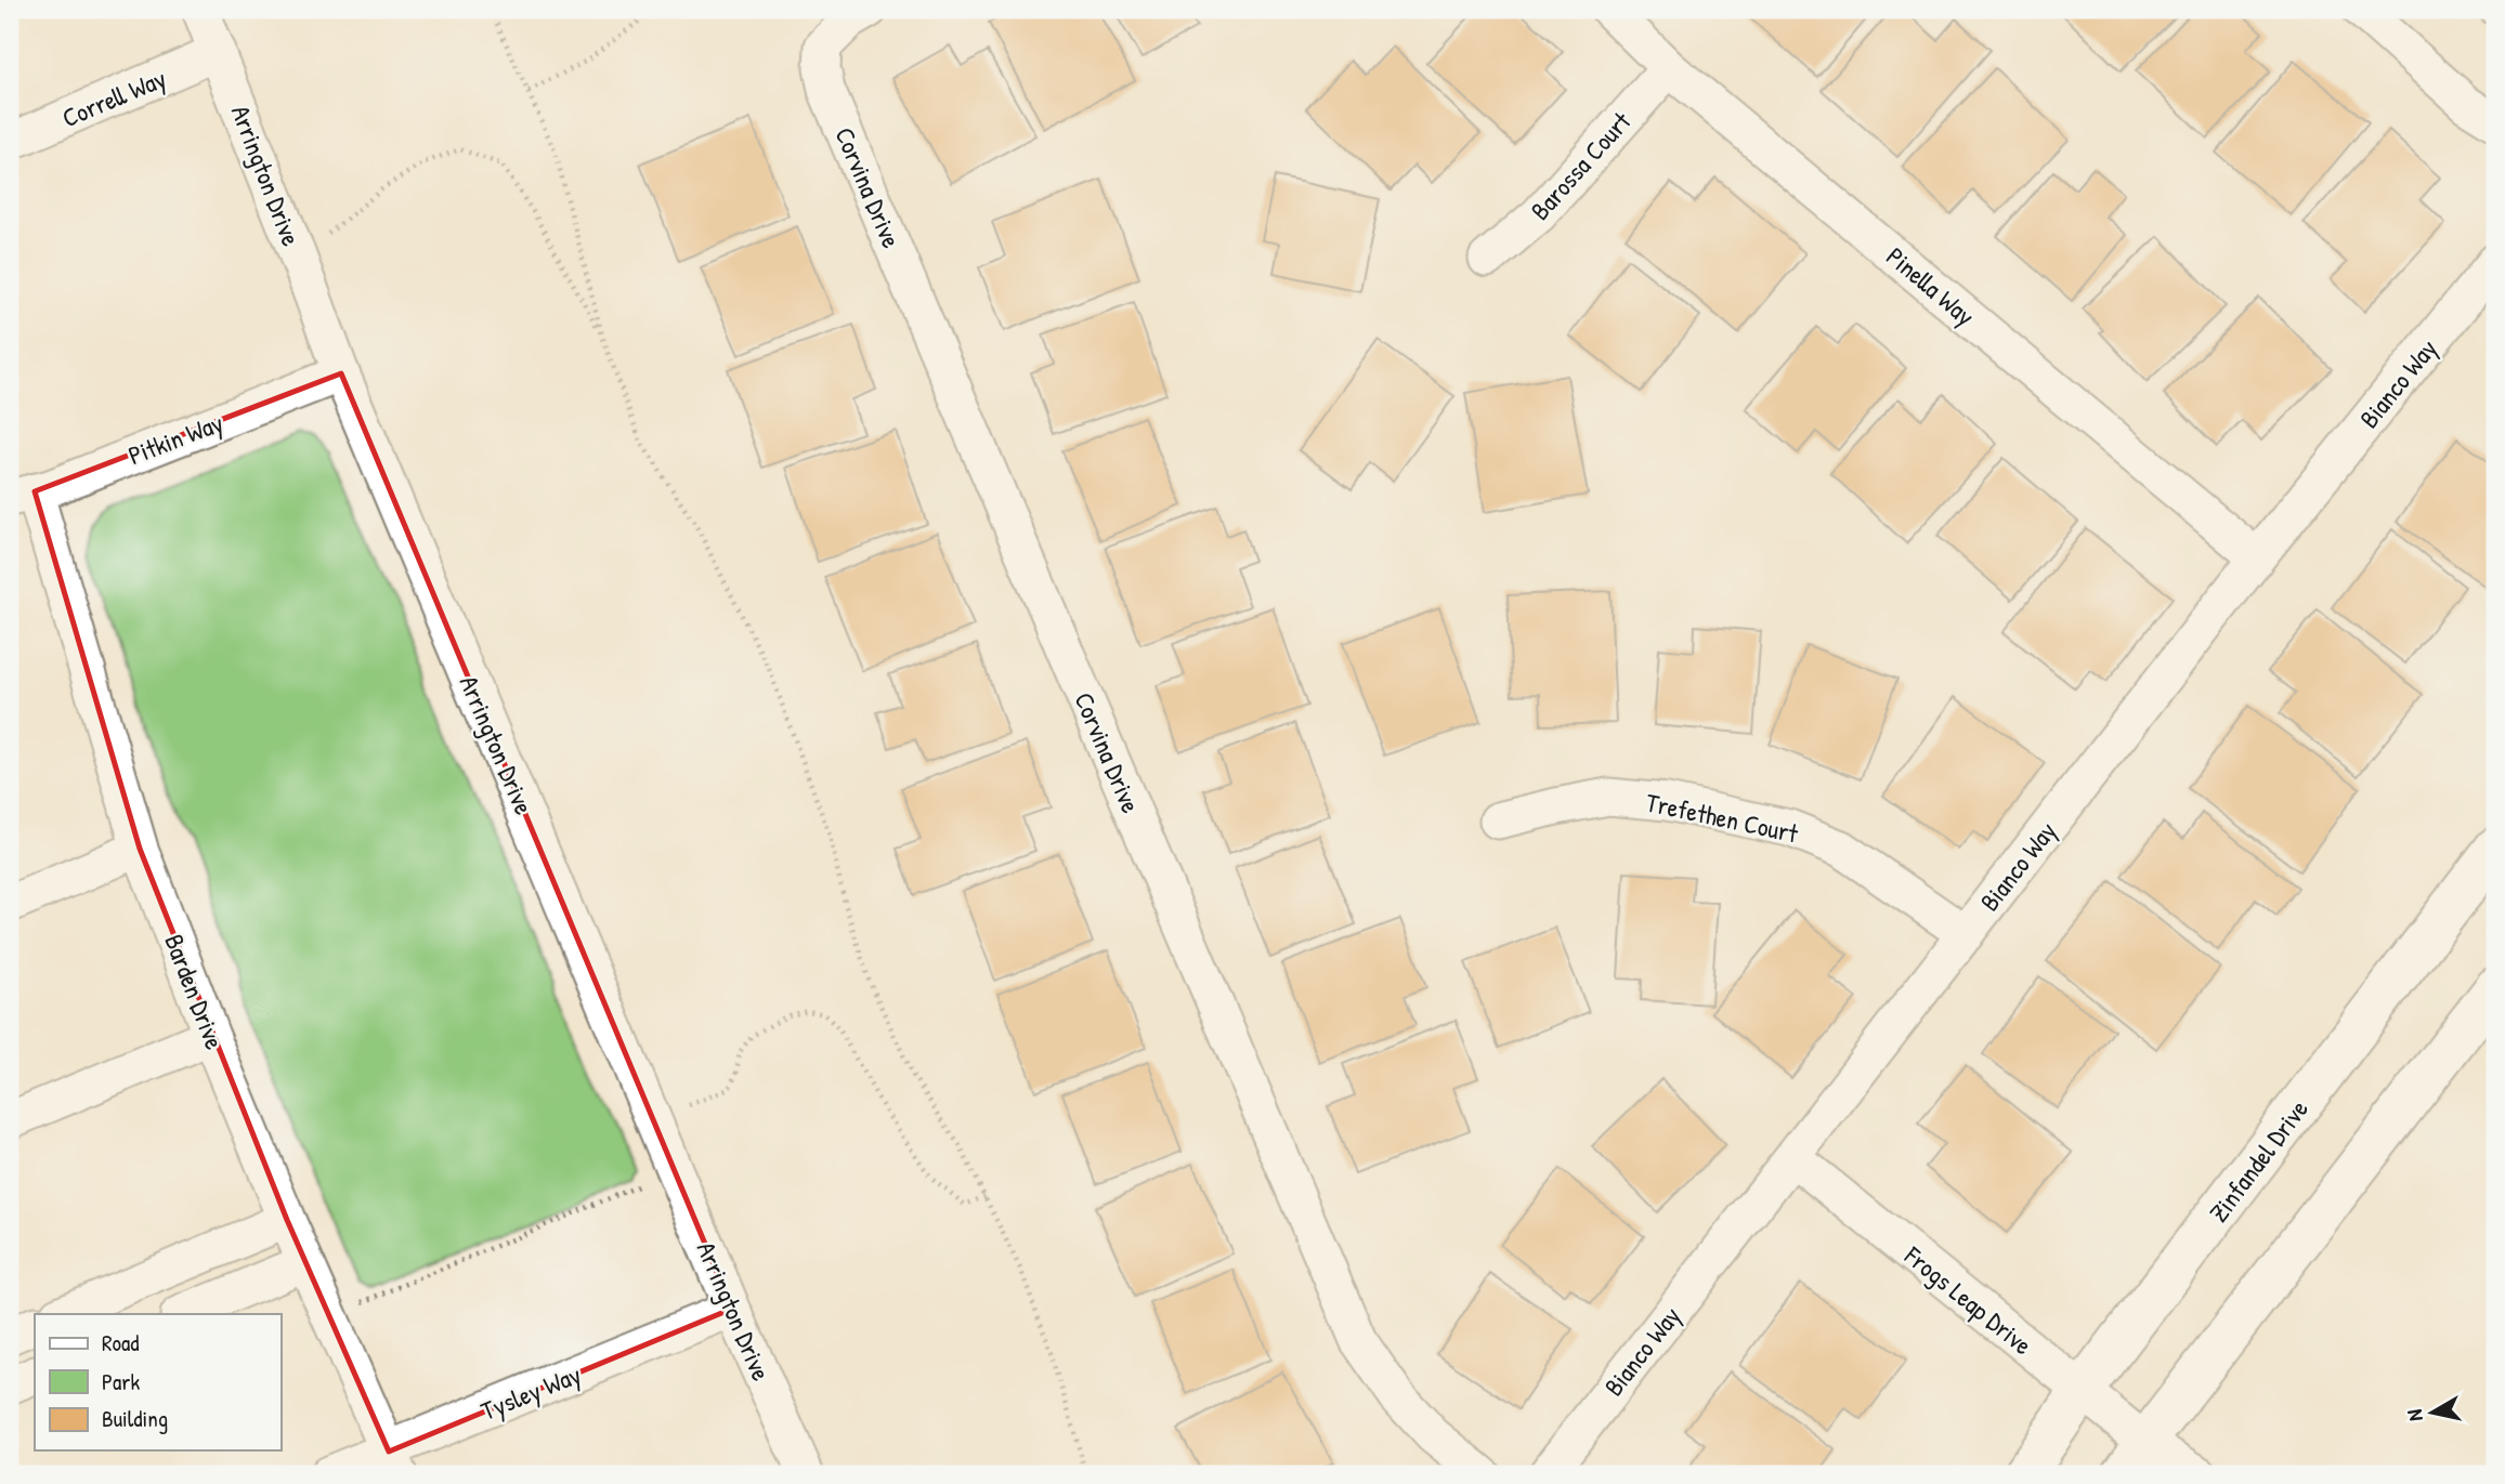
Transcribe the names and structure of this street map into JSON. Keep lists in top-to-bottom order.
{
  "streets": {
    "street": [
      "Correll Way",
      "Barossa Court",
      "Arrington Drive",
      "Corvina Drive",
      "Pinella Way",
      "Bianco Way",
      "Pitkin Way",
      "Trefethen Court",
      "Barden Drive",
      "Zinfandel Drive",
      "Frogs Leap Drive",
      "Tysley Way"
    ]
  },
  "crossings": [
    ["Correll Way", "Arrington Drive"],
    ["Barossa Court", "Pinella Way"],
    ["Arrington Drive", "Pitkin Way"],
    ["Arrington Drive", "Tysley Way"],
    ["Pinella Way", "Bianco Way"],
    ["Bianco Way", "Trefethen Court"],
    ["Bianco Way", "Frogs Leap Drive"],
    ["Pitkin Way", "Barden Drive"],
    ["Barden Drive", "Tysley Way"],
    ["Zinfandel Drive", "Frogs Leap Drive"]
  ],
  "legend": ["Road", "Park", "Building"],
  "north": "left"
}
